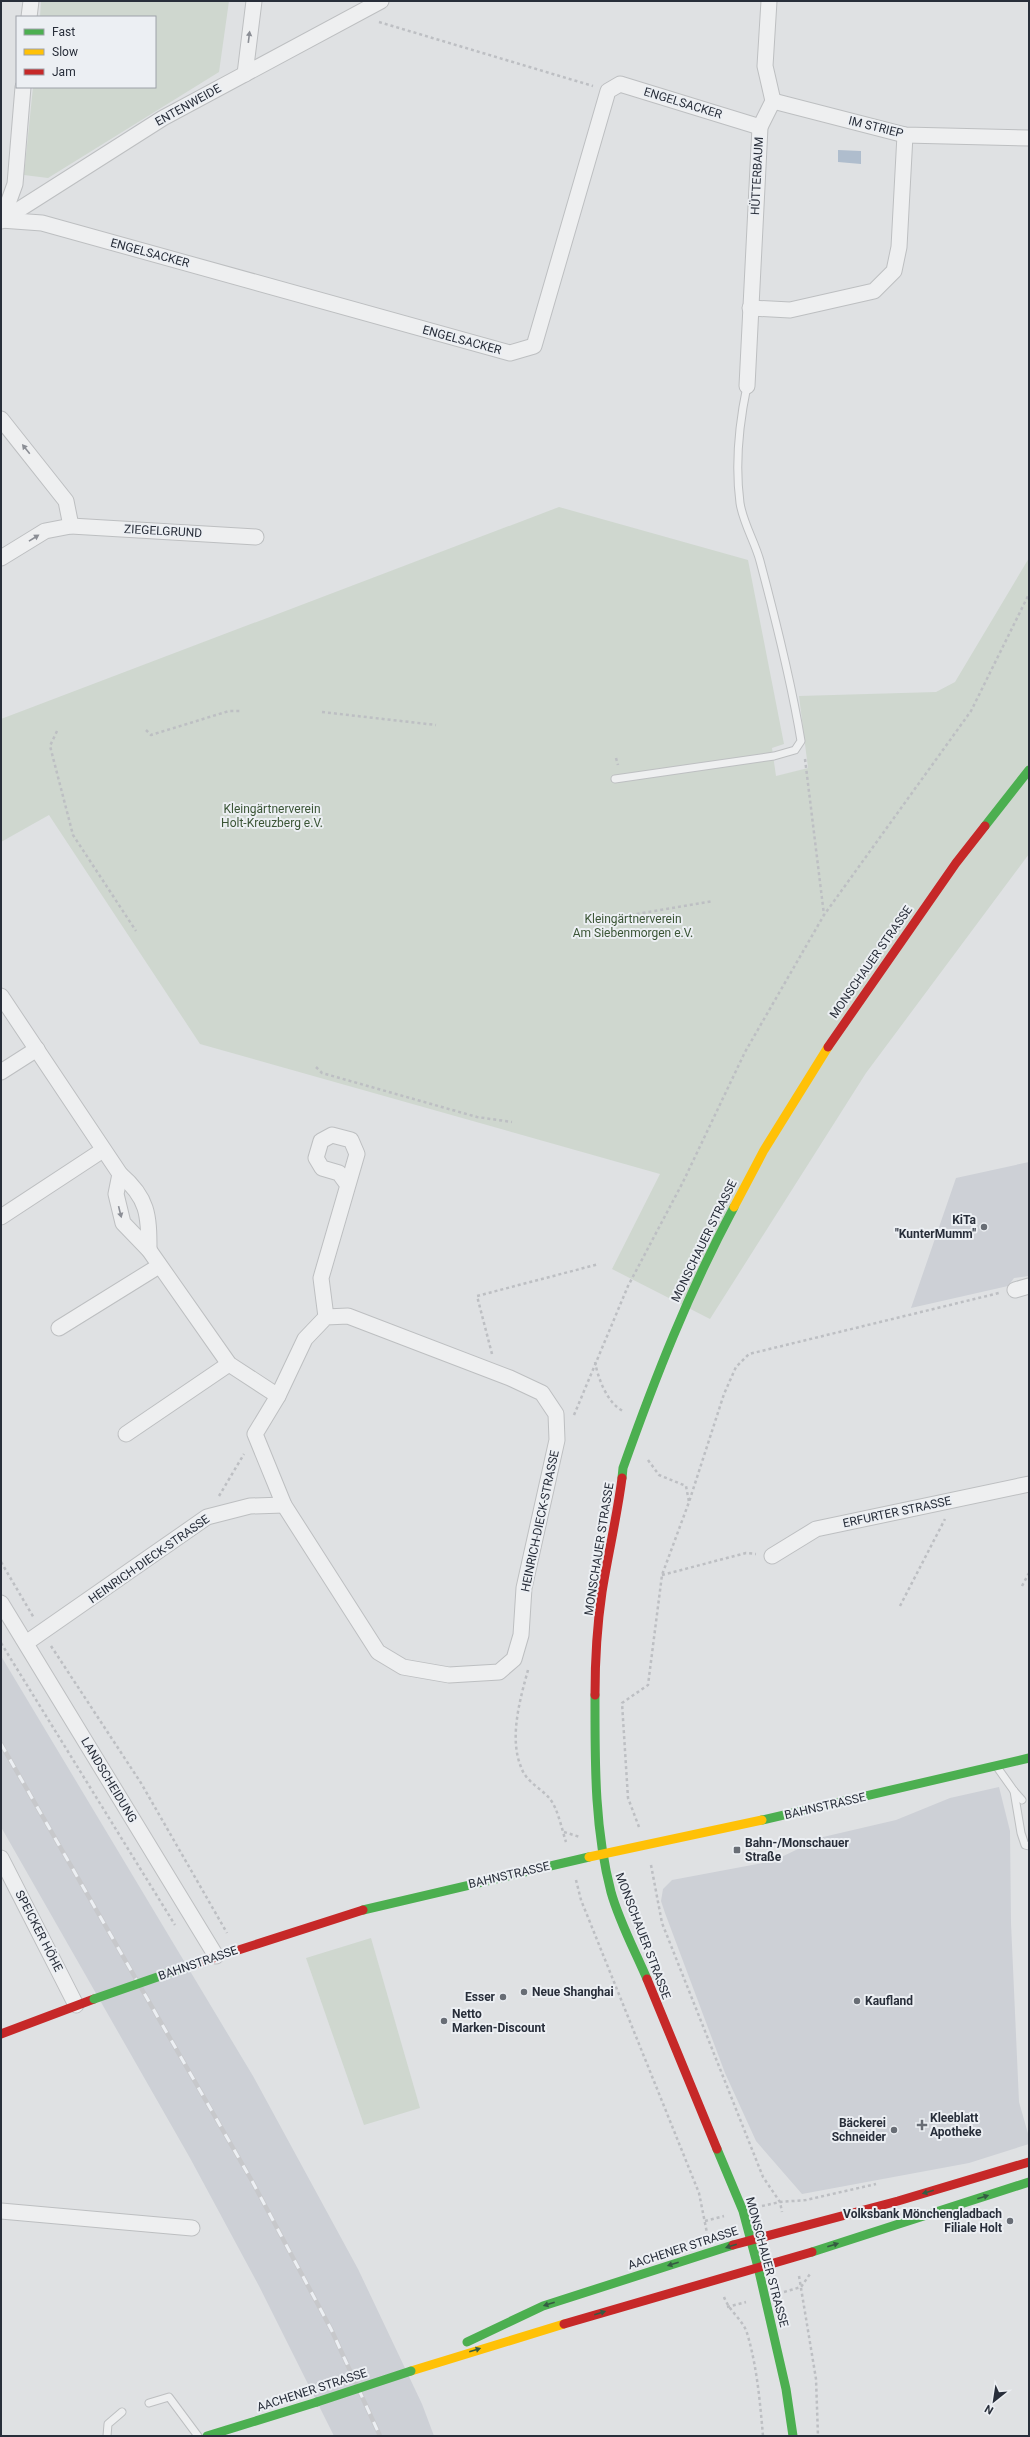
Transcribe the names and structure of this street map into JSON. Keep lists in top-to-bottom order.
{
  "streets": {
    "main road": ["MONSCHAUER STRASSE", "BAHNSTRASSE", "AACHENER STRASSE"],
    "street": [
      "ENGELSACKER",
      "ENTENWEIDE",
      "IM STRIEP",
      "HÜTTERBAUM",
      "ZIEGELGRUND",
      "ERFURTER STRASSE",
      "HEINRICH-DIECK-STRASSE",
      "LANDSCHEIDUNG",
      "SPEICKER HÖHE"
    ]
  },
  "crossings": [
    ["ENGELSACKER", "ENTENWEIDE"],
    ["ENGELSACKER", "HÜTTERBAUM"],
    ["IM STRIEP", "HÜTTERBAUM"],
    ["MONSCHAUER STRASSE", "BAHNSTRASSE"],
    ["MONSCHAUER STRASSE", "AACHENER STRASSE"],
    ["HEINRICH-DIECK-STRASSE", "LANDSCHEIDUNG"],
    ["LANDSCHEIDUNG", "BAHNSTRASSE"],
    ["BAHNSTRASSE", "SPEICKER HÖHE"]
  ],
  "parks": ["Kleingärtnerverein Holt-Kreuzberg e.V.", "Kleingärtnerverein Am Siebenmorgen e.V."],
  "places": {
    "other": [
      "KiTa \"KunterMumm\"",
      "Neue Shanghai",
      "Esser",
      "Kaufland",
      "Netto Marken-Discount",
      "Bäckerei Schneider",
      "Volksbank Mönchengladbach Filiale Holt"
    ],
    "transit": ["Bahn-/Monschauer Straße"],
    "health": ["Kleeblatt Apotheke"]
  },
  "legend": ["Fast", "Slow", "Jam"],
  "north": "bottom left"
}
